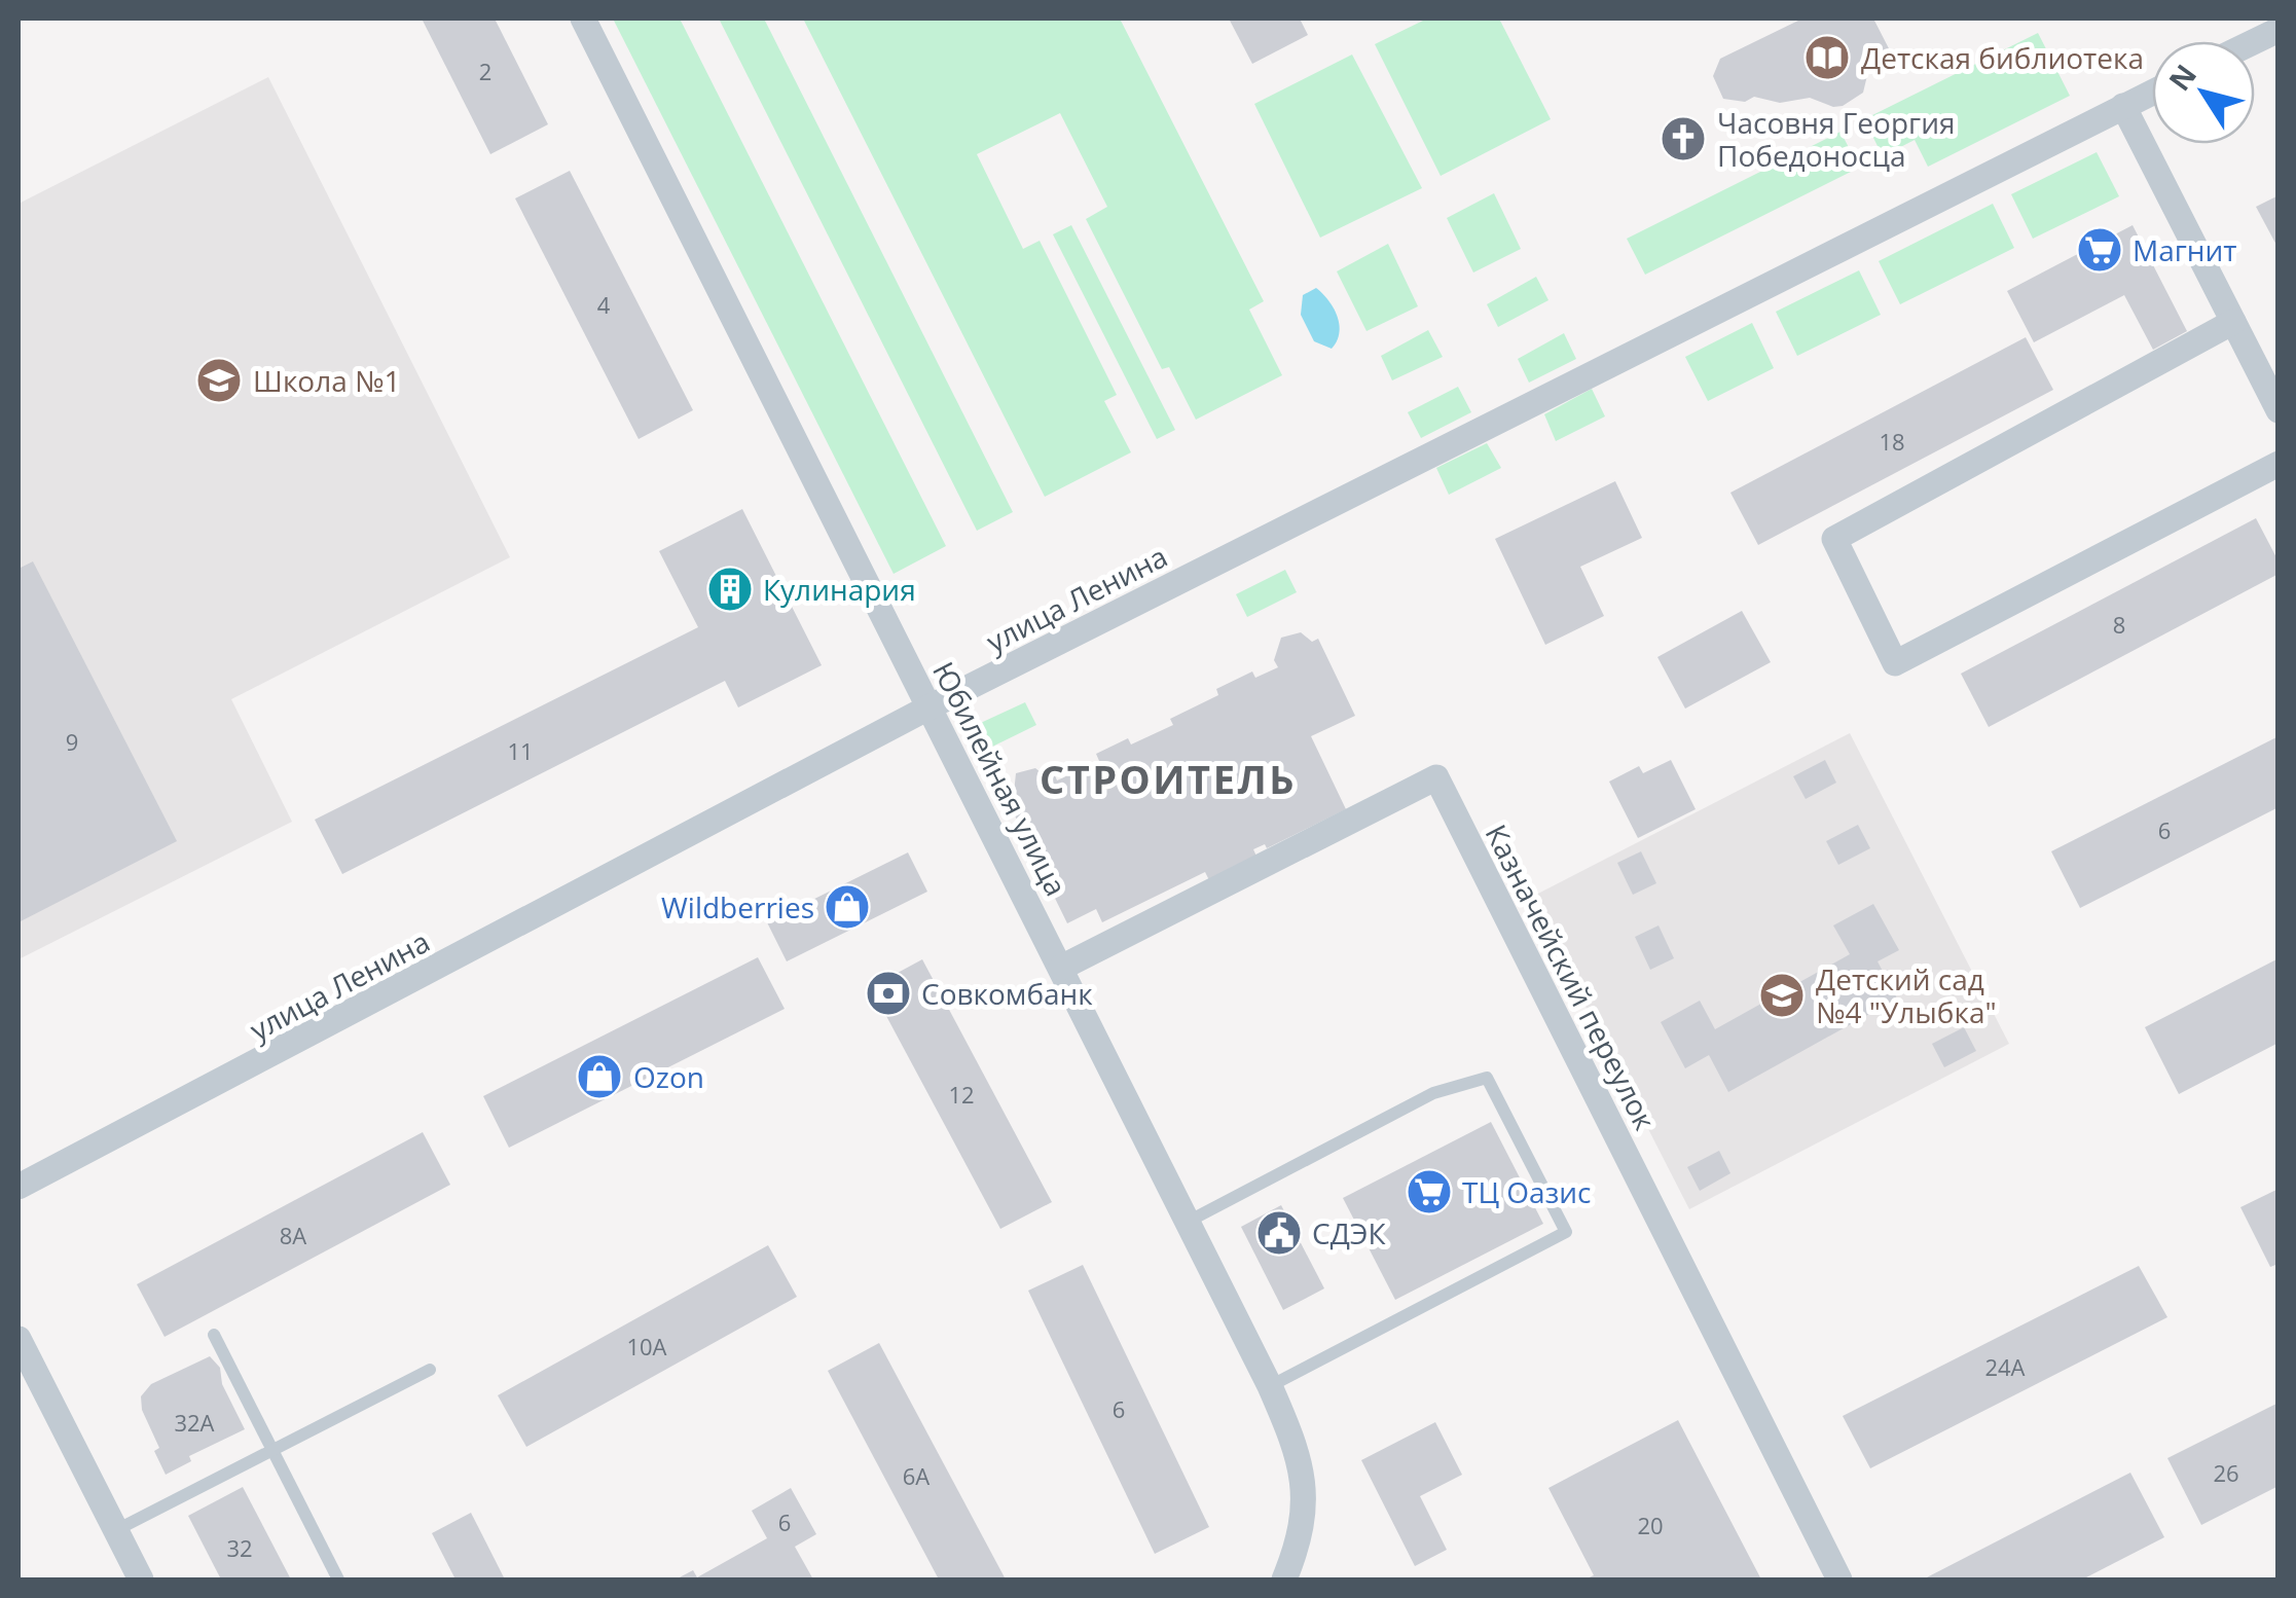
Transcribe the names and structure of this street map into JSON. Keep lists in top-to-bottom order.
{
  "streets": {
    "street": ["улица Ленина", "Юбилейная улица", "Казначейский переулок"]
  },
  "crossings": [
    ["улица Ленина", "Юбилейная улица"],
    ["Юбилейная улица", "Казначейский переулок"]
  ],
  "districts": ["СТРОИТЕЛЬ"],
  "places": {
    "library": ["Детская библиотека"],
    "church": ["Часовня Георгия Победоносца"],
    "supermarket": ["Магнит", "ТЦ Оазис"],
    "school or university": ["Школа №1", "Детский сад №4 \"Улыбка\""],
    "building": ["Кулинария"],
    "shop": ["Wildberries", "Ozon"],
    "bank": ["Совкомбанк"],
    "public building": ["СДЭК"]
  },
  "house_numbers": [
    "2",
    "4",
    "18",
    "8",
    "9",
    "11",
    "6",
    "12",
    "8А",
    "10А",
    "24А",
    "6",
    "32А",
    "26",
    "6А",
    "6",
    "20",
    "32"
  ],
  "north": "top left"
}
